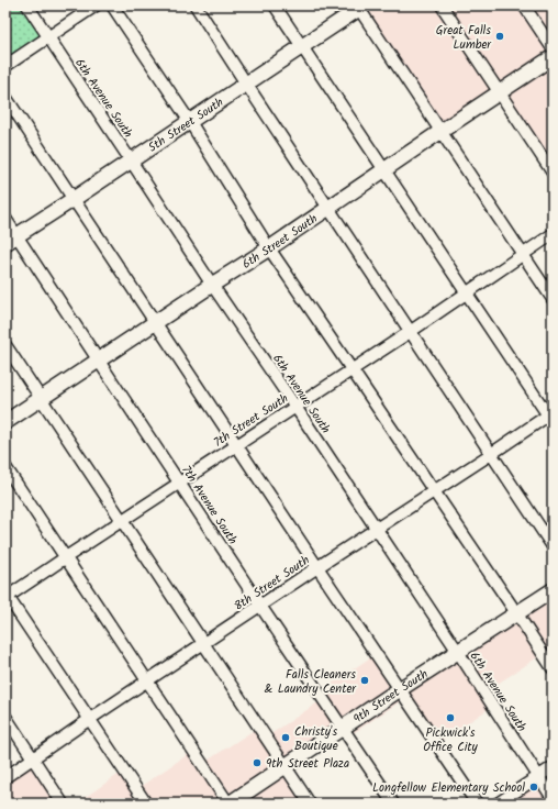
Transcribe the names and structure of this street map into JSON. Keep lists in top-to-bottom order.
{
  "streets": {
    "main road": ["5th Street South", "6th Street South", "9th Street South"],
    "street": [
      "6th Avenue South",
      "7th Street South",
      "7th Avenue South",
      "8th Street South"
    ]
  },
  "crossings": [
    ["6th Avenue South", "5th Street South"],
    ["6th Avenue South", "6th Street South"],
    ["6th Avenue South", "7th Street South"],
    ["6th Avenue South", "8th Street South"],
    ["6th Avenue South", "9th Street South"],
    ["5th Street South", "7th Avenue South"],
    ["6th Street South", "7th Avenue South"],
    ["7th Street South", "7th Avenue South"],
    ["7th Avenue South", "8th Street South"],
    ["7th Avenue South", "9th Street South"]
  ],
  "places": [
    "Great Falls Lumber",
    "Falls Cleaners & Laundry Center",
    "Pickwick's Office City",
    "Christy's Boutique",
    "9th Street Plaza",
    "Longfellow Elementary School"
  ]
}
